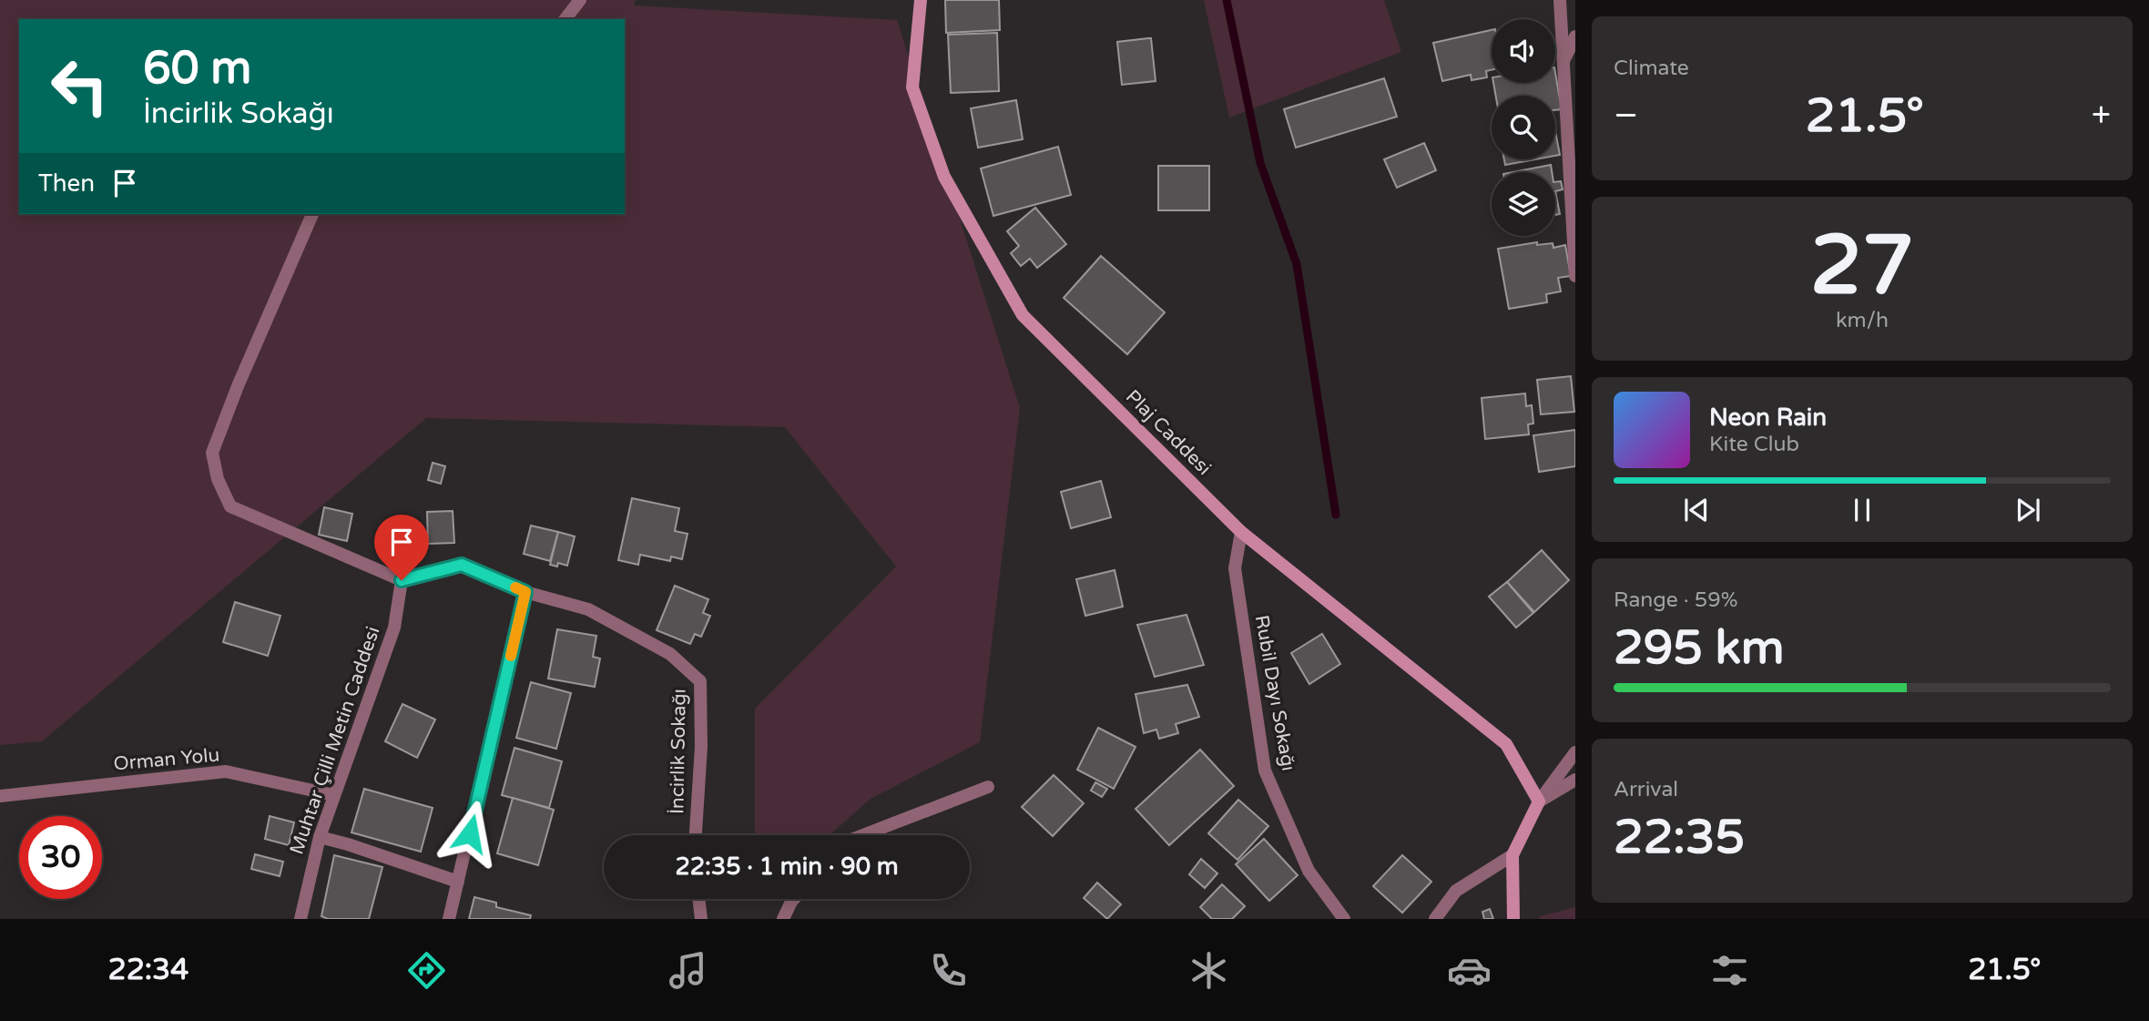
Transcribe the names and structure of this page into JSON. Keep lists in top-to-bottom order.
{
  "streets": {
    "street": [
      "Plaj Caddesi",
      "Rubil Dayı Sokağı",
      "Muhtar Çilli Metin Caddesi",
      "İncirlik Sokağı",
      "Orman Yolu"
    ]
  },
  "crossings": [
    ["Plaj Caddesi", "Rubil Dayı Sokağı"],
    ["Muhtar Çilli Metin Caddesi", "İncirlik Sokağı"],
    ["Muhtar Çilli Metin Caddesi", "Orman Yolu"]
  ],
  "page": {
    "tile": [
      "Climate",
      ["27", "km/h"],
      ["Range · 59%", "295 km"],
      ["Arrival", "22:35"]
    ],
    "turn": ["60 m", "İncirlik Sokağı"],
    "heat": ["−", "21.5°", "+"],
    "then": "Then",
    "song": ["Neon Rain", "Kite Club"],
    "limit": "30",
    "trip": "22:35 · 1 min · 90 m",
    "tabs": ["22:34", "21.5°"]
  }
}
